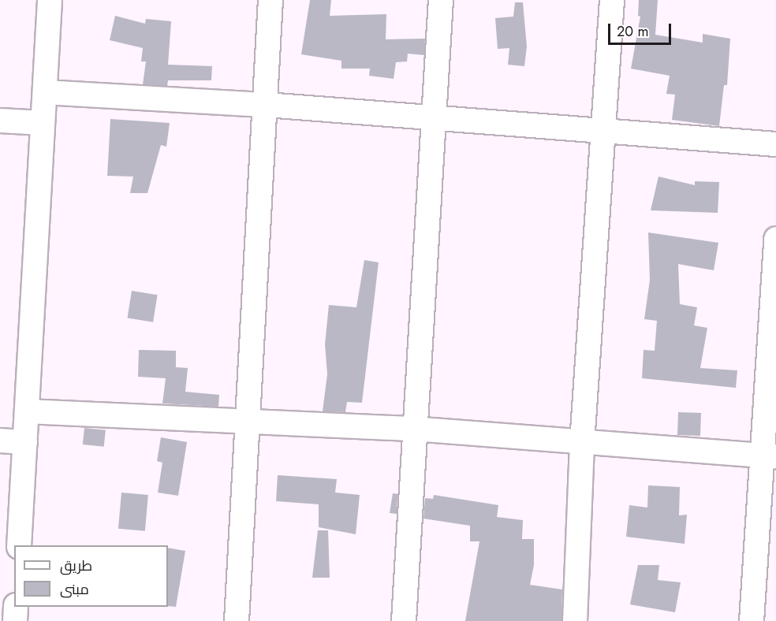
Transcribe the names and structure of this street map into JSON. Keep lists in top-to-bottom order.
{
  "legend": ["طريق", "مبنى"],
  "scale_bar": "20 m"
}
